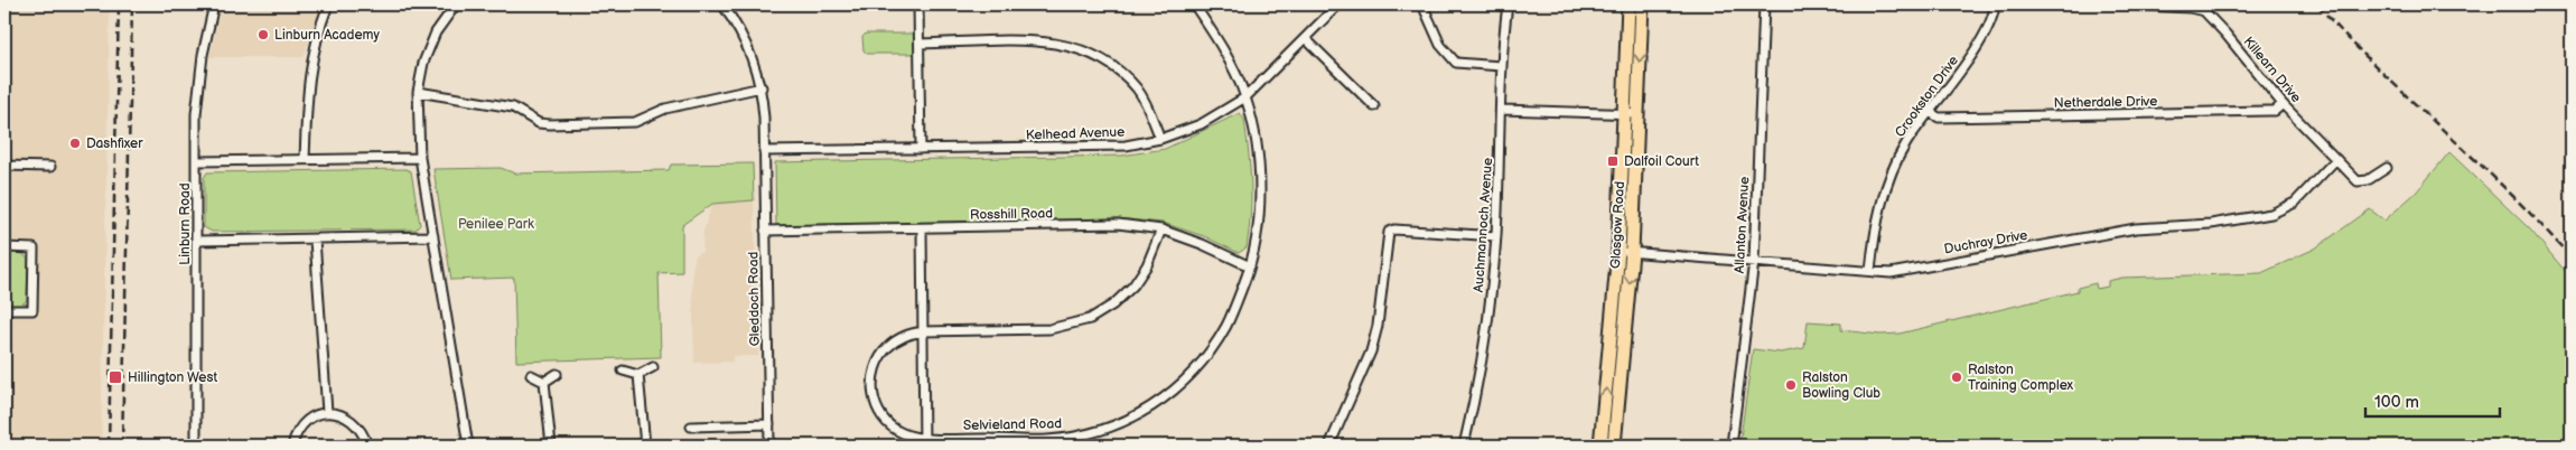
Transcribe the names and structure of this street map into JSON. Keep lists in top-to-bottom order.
{
  "streets": {
    "main road": ["Glasgow Road"],
    "street": [
      "Killearn Drive",
      "Crookston Drive",
      "Netherdale Drive",
      "Kelhead Avenue",
      "Rosshill Road",
      "Linburn Road",
      "Auchmannoch Avenue",
      "Allanton Avenue",
      "Duchray Drive",
      "Gleddoch Road",
      "Selvieland Road"
    ]
  },
  "crossings": [
    ["Killearn Drive", "Netherdale Drive"],
    ["Killearn Drive", "Duchray Drive"],
    ["Crookston Drive", "Netherdale Drive"],
    ["Crookston Drive", "Duchray Drive"],
    ["Kelhead Avenue", "Gleddoch Road"],
    ["Kelhead Avenue", "Selvieland Road"],
    ["Rosshill Road", "Gleddoch Road"],
    ["Rosshill Road", "Selvieland Road"],
    ["Glasgow Road", "Duchray Drive"],
    ["Allanton Avenue", "Duchray Drive"]
  ],
  "parks": ["Penilee Park"],
  "places": {
    "other": [
      "Linburn Academy",
      "Dashfixer",
      "Ralston Training Complex",
      "Ralston Bowling Club"
    ],
    "transit": ["Dalfoil Court", "Hillington West"]
  },
  "scale_bar": "100 m"
}
